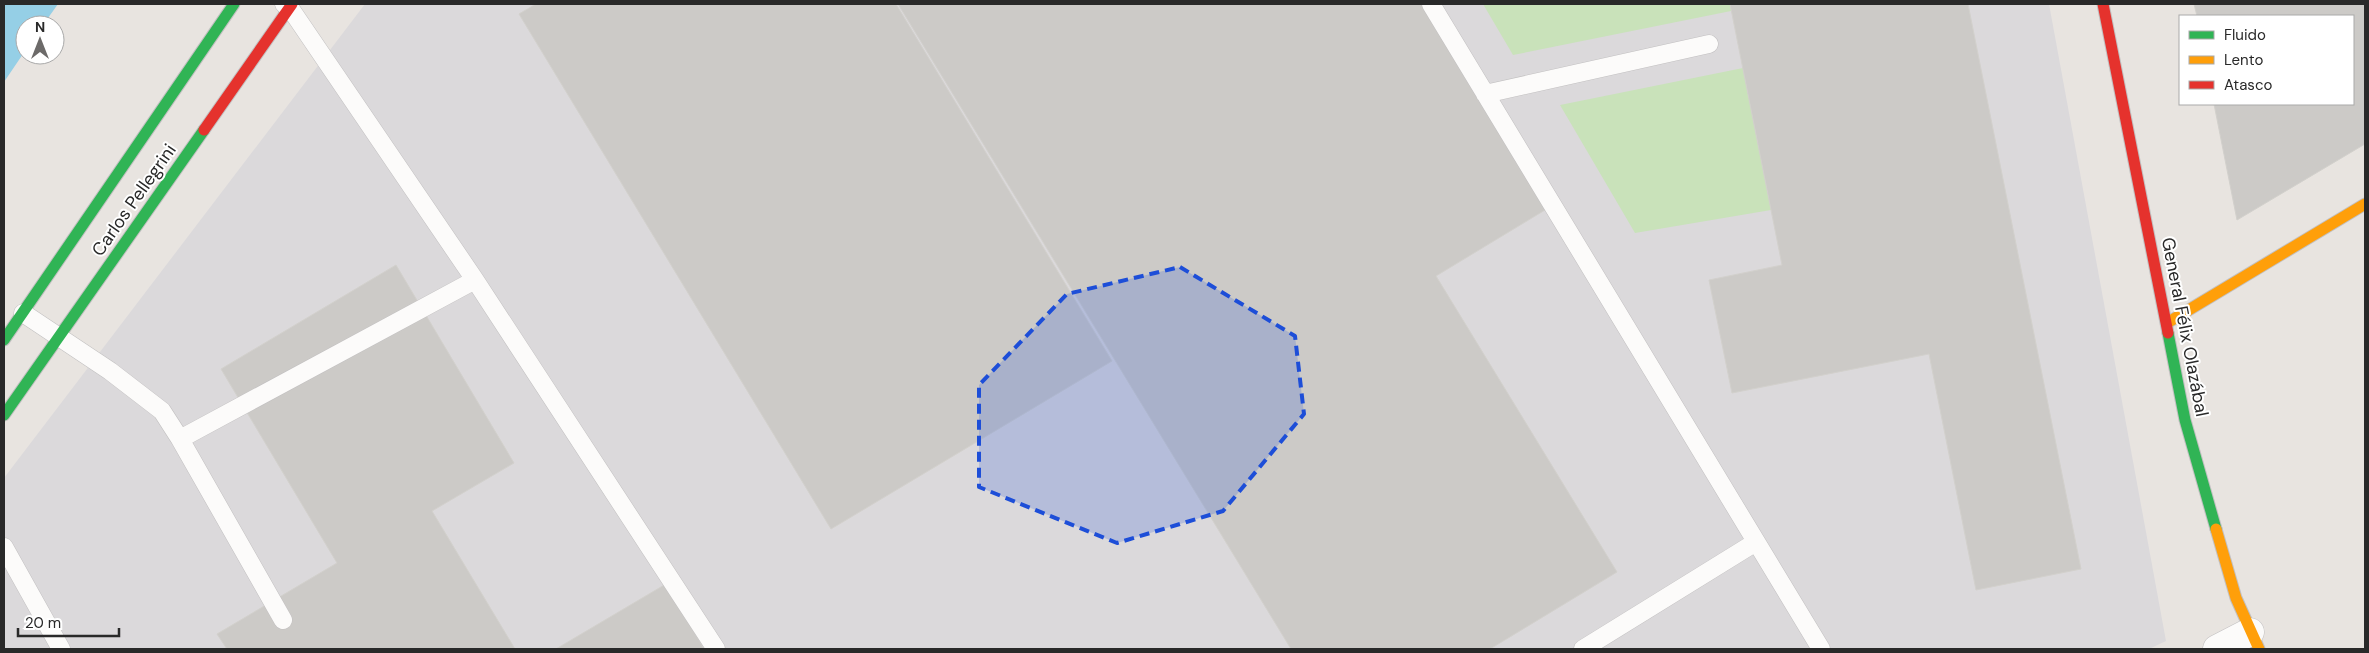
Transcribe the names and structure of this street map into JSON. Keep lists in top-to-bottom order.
{
  "streets": {
    "main road": ["Carlos Pellegrini", "General Félix Olazábal"]
  },
  "legend": ["Fluido", "Lento", "Atasco"],
  "scale_bar": "20 m",
  "north": "top"
}
